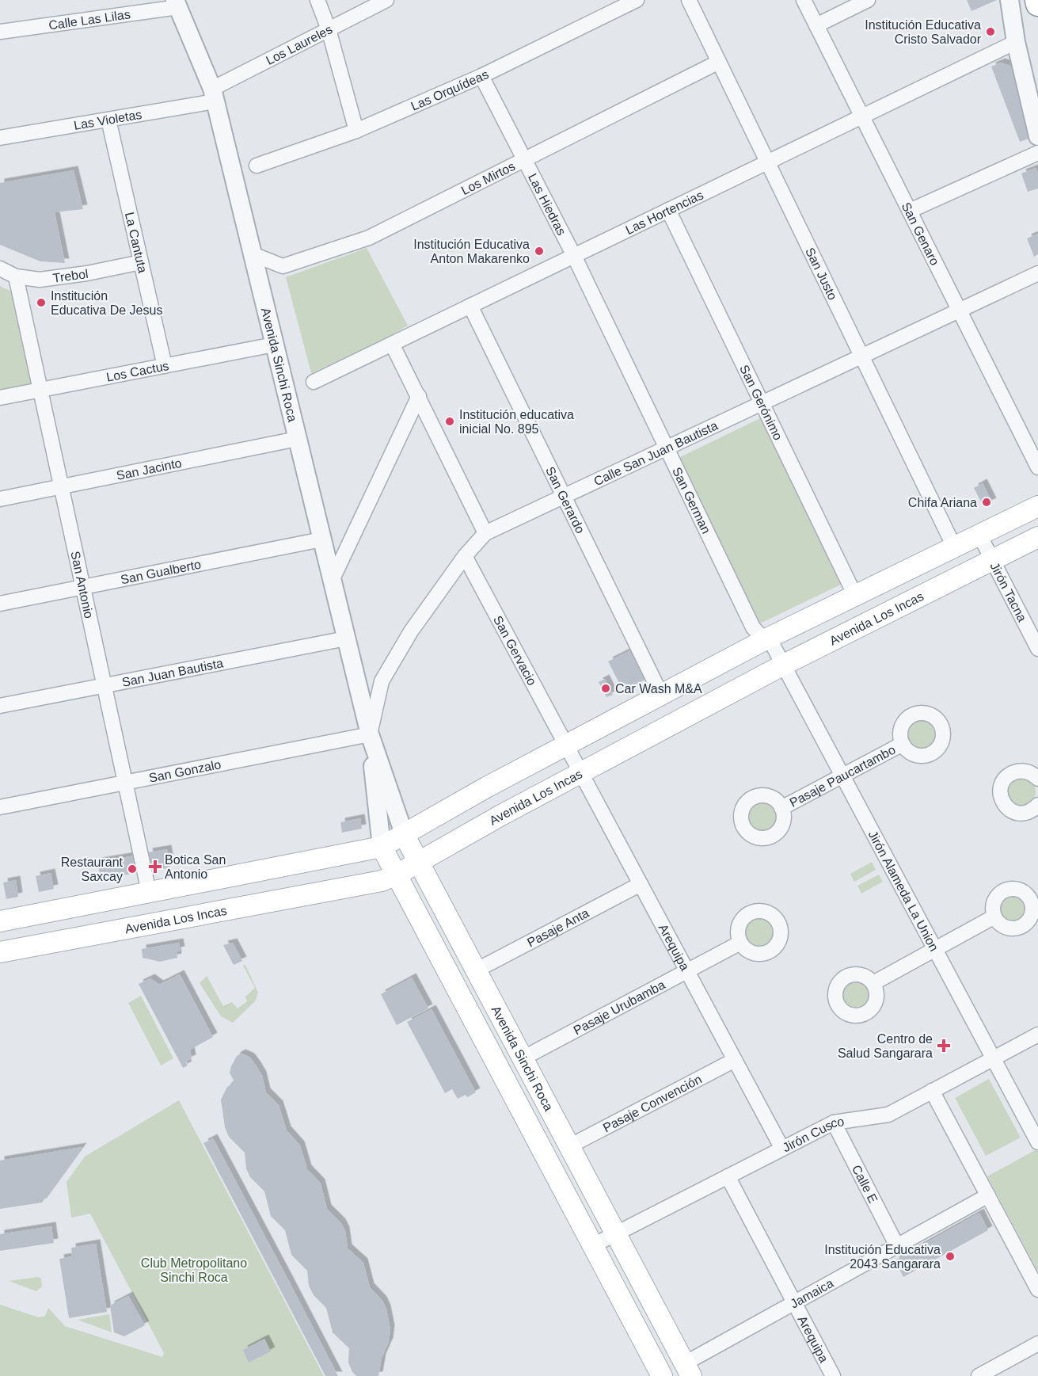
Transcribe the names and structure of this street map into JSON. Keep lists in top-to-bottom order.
{
  "streets": {
    "main road": ["Avenida Sinchi Roca", "Avenida Los Incas"],
    "street": [
      "Calle Las Lilas",
      "Los Laureles",
      "Las Orquídeas",
      "Las Violetas",
      "Los Mirtos",
      "Las Hiedras",
      "Las Hortencias",
      "San Genaro",
      "La Cantuta",
      "San Justo",
      "Trebol",
      "Los Cactus",
      "San Gerónimo",
      "Calle San Juan Bautista",
      "San Jacinto",
      "San Gerardo",
      "San German",
      "San Gualberto",
      "San Antonio",
      "Jirón Tacna",
      "San Gervacio",
      "San Juan Bautista",
      "San Gonzalo",
      "Pasaje Paucartambo",
      "Jirón Alameda La Union",
      "Pasaje Anta",
      "Arequipa",
      "Pasaje Urubamba",
      "Pasaje Convención",
      "Jirón Cusco",
      "Calle E",
      "Jamaica"
    ]
  },
  "crossings": [
    ["Calle Las Lilas", "Avenida Sinchi Roca"],
    ["Los Laureles", "Las Violetas"],
    ["Los Laureles", "Avenida Sinchi Roca"],
    ["Las Orquídeas", "Las Hiedras"],
    ["Las Violetas", "La Cantuta"],
    ["Las Violetas", "Avenida Sinchi Roca"],
    ["Los Mirtos", "Las Hiedras"],
    ["Los Mirtos", "San Justo"],
    ["Los Mirtos", "Avenida Sinchi Roca"],
    ["Las Hiedras", "Las Hortencias"],
    ["Las Hiedras", "San German"],
    ["Las Hortencias", "San Genaro"],
    ["Las Hortencias", "San Justo"],
    ["Las Hortencias", "San Gerónimo"],
    ["Las Hortencias", "San Gerardo"],
    ["Las Hortencias", "San German"],
    ["San Genaro", "Calle San Juan Bautista"],
    ["La Cantuta", "Trebol"],
    ["La Cantuta", "Los Cactus"],
    ["San Justo", "Calle San Juan Bautista"],
    ["Trebol", "San Antonio"],
    ["Avenida Sinchi Roca", "Los Cactus"],
    ["Avenida Sinchi Roca", "Calle San Juan Bautista"],
    ["Avenida Sinchi Roca", "San Jacinto"],
    ["Avenida Sinchi Roca", "San Gualberto"],
    ["Avenida Sinchi Roca", "Avenida Los Incas"],
    ["Avenida Sinchi Roca", "San Juan Bautista"],
    ["Avenida Sinchi Roca", "San Gonzalo"],
    ["Avenida Sinchi Roca", "Pasaje Anta"],
    ["Avenida Sinchi Roca", "Pasaje Urubamba"],
    ["Avenida Sinchi Roca", "Pasaje Convención"],
    ["Avenida Sinchi Roca", "Jirón Cusco"],
    ["Avenida Sinchi Roca", "Jamaica"],
    ["Los Cactus", "San Antonio"],
    ["San Gerónimo", "Calle San Juan Bautista"],
    ["Calle San Juan Bautista", "San Gerardo"],
    ["Calle San Juan Bautista", "San German"],
    ["Calle San Juan Bautista", "San Gervacio"],
    ["Calle San Juan Bautista", "San Gonzalo"],
    ["San Jacinto", "San Antonio"],
    ["San German", "Jirón Alameda La Union"],
    ["San Gualberto", "San Antonio"],
    ["San Antonio", "San Juan Bautista"],
    ["San Antonio", "San Gonzalo"],
    ["Jirón Tacna", "Avenida Los Incas"],
    ["Avenida Los Incas", "Jirón Alameda La Union"],
    ["Avenida Los Incas", "Arequipa"],
    ["San Gervacio", "Arequipa"],
    ["Pasaje Paucartambo", "Jirón Alameda La Union"],
    ["Jirón Alameda La Union", "Jirón Cusco"],
    ["Pasaje Anta", "Arequipa"],
    ["Arequipa", "Pasaje Urubamba"],
    ["Arequipa", "Pasaje Convención"],
    ["Arequipa", "Jirón Cusco"],
    ["Arequipa", "Jamaica"],
    ["Jirón Cusco", "Calle E"],
    ["Calle E", "Jamaica"]
  ],
  "parks": ["Club Metropolitano Sinchi Roca"],
  "places": {
    "other": [
      "Institución Educativa Cristo Salvador",
      "Institución Educativa Anton Makarenko",
      "Institución Educativa De Jesus",
      "Institución educativa inicial No. 895",
      "Chifa Ariana",
      "Car Wash M&A",
      "Restaurant Saxcay",
      "Institución Educativa 2043 Sangarara"
    ],
    "health": ["Botica San Antonio", "Centro de Salud Sangarara"]
  }
}
